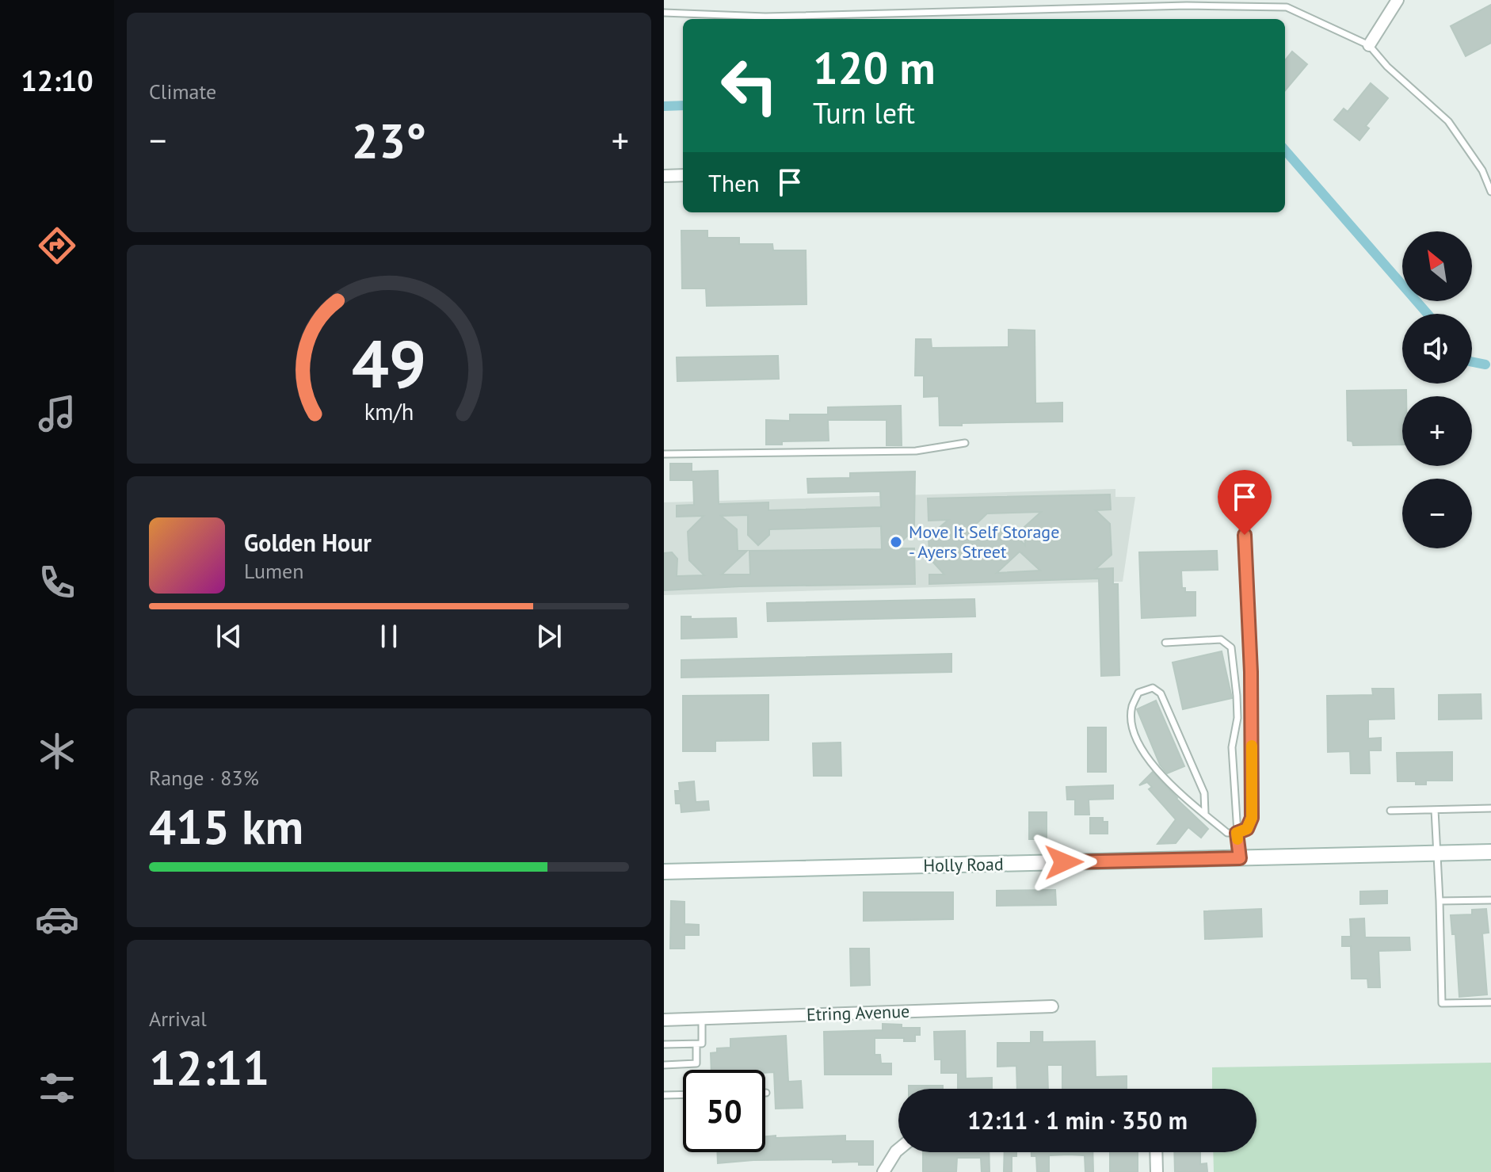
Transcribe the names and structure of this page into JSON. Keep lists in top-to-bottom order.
{
  "streets": {
    "main road": ["Holly Road"],
    "street": ["Etring Avenue"]
  },
  "places": ["Move It Self Storage - Ayers Street"],
  "north": "top left",
  "page": {
    "tabs": "12:10",
    "tile": [
      "Climate",
      ["Range · 83%", "415 km"],
      ["Arrival", "12:11"]
    ],
    "turn": ["120 m", "Turn left"],
    "heat": ["−", "23°", "+"],
    "then": "Then",
    "map_buttons": ["+", "−"],
    "song": ["Golden Hour", "Lumen"],
    "limit": "50",
    "trip": "12:11 · 1 min · 350 m",
    "gauge": ["49", "km/h"]
  }
}
